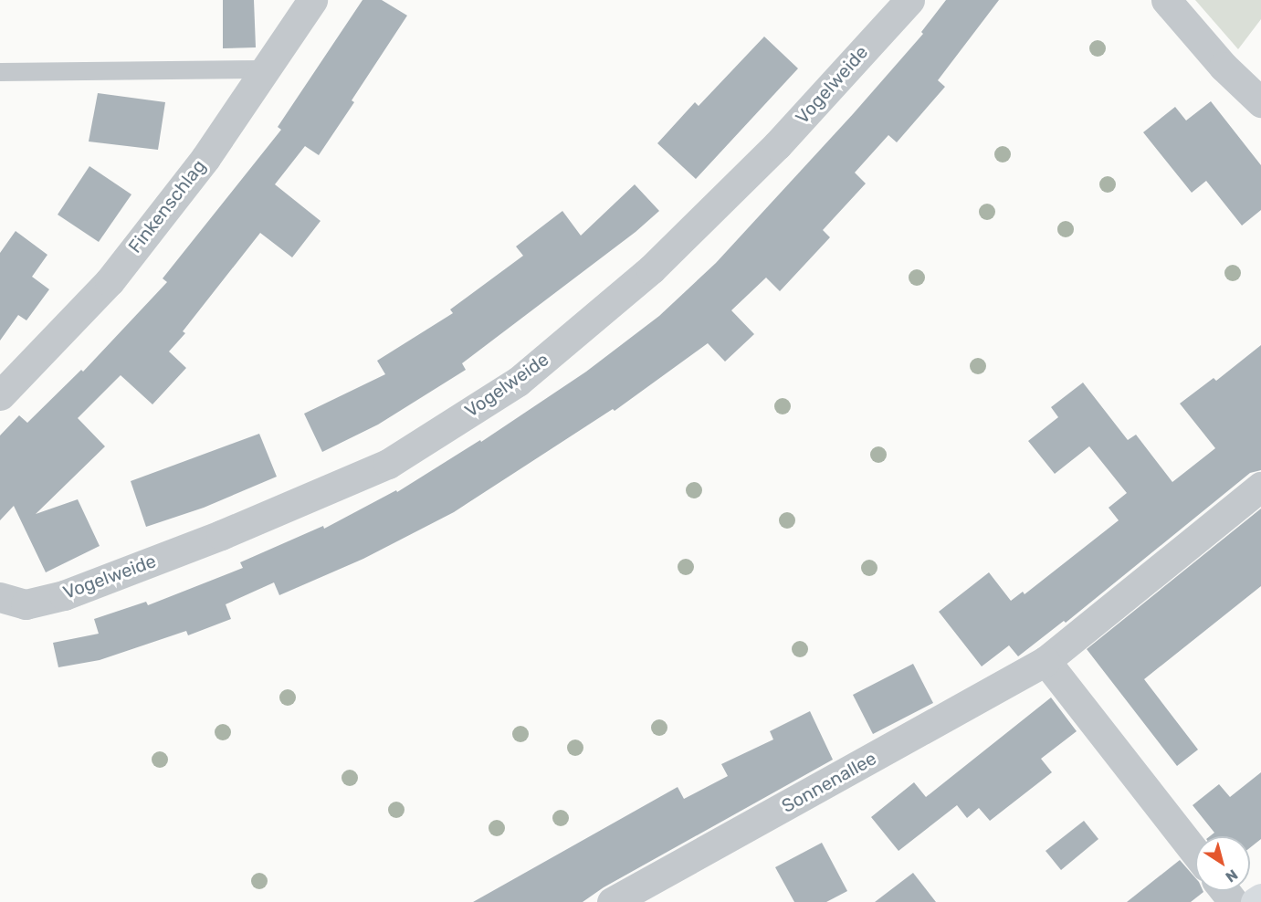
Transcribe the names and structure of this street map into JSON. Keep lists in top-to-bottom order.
{
  "streets": {
    "street": ["Vogelweide", "Finkenschlag", "Sonnenallee"]
  },
  "north": "bottom right"
}
